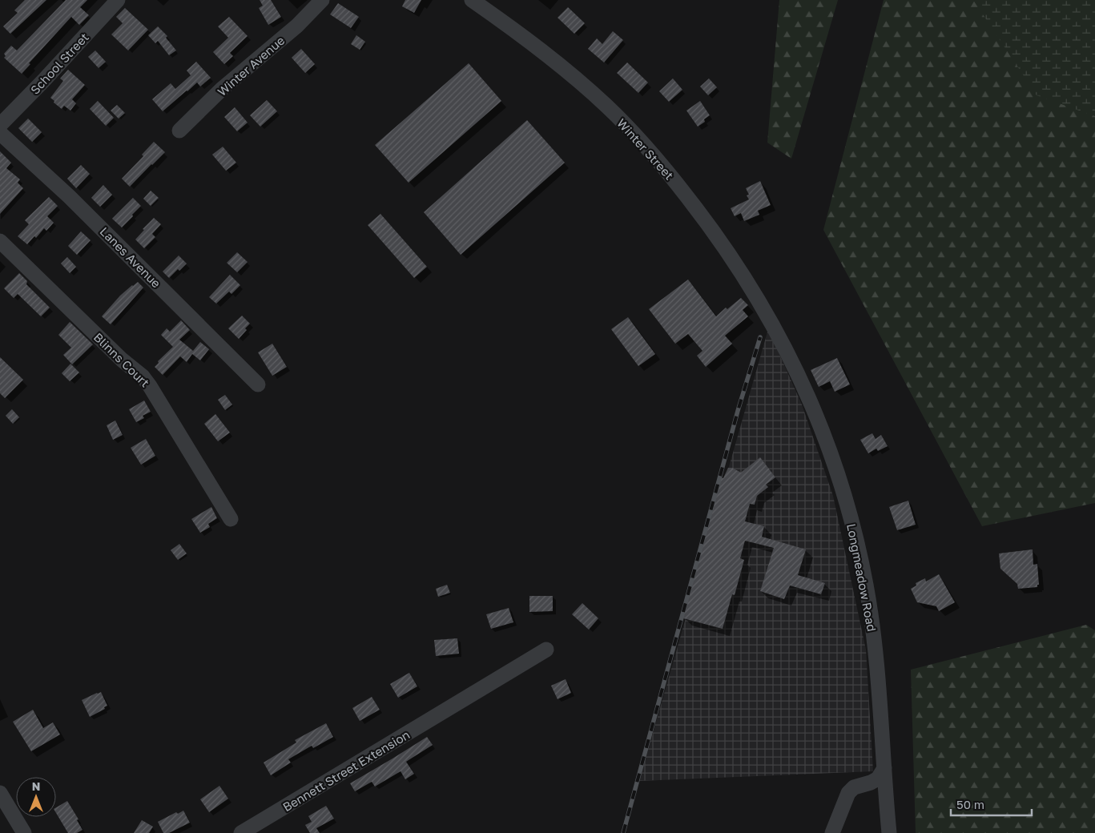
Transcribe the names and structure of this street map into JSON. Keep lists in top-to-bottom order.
{
  "streets": {
    "street": [
      "School Street",
      "Winter Avenue",
      "Winter Street",
      "Lanes Avenue",
      "Blinns Court",
      "Longmeadow Road",
      "Bennett Street Extension"
    ]
  },
  "crossings": [
    ["Winter Street", "Longmeadow Road"]
  ],
  "scale_bar": "50 m",
  "north": "top"
}
